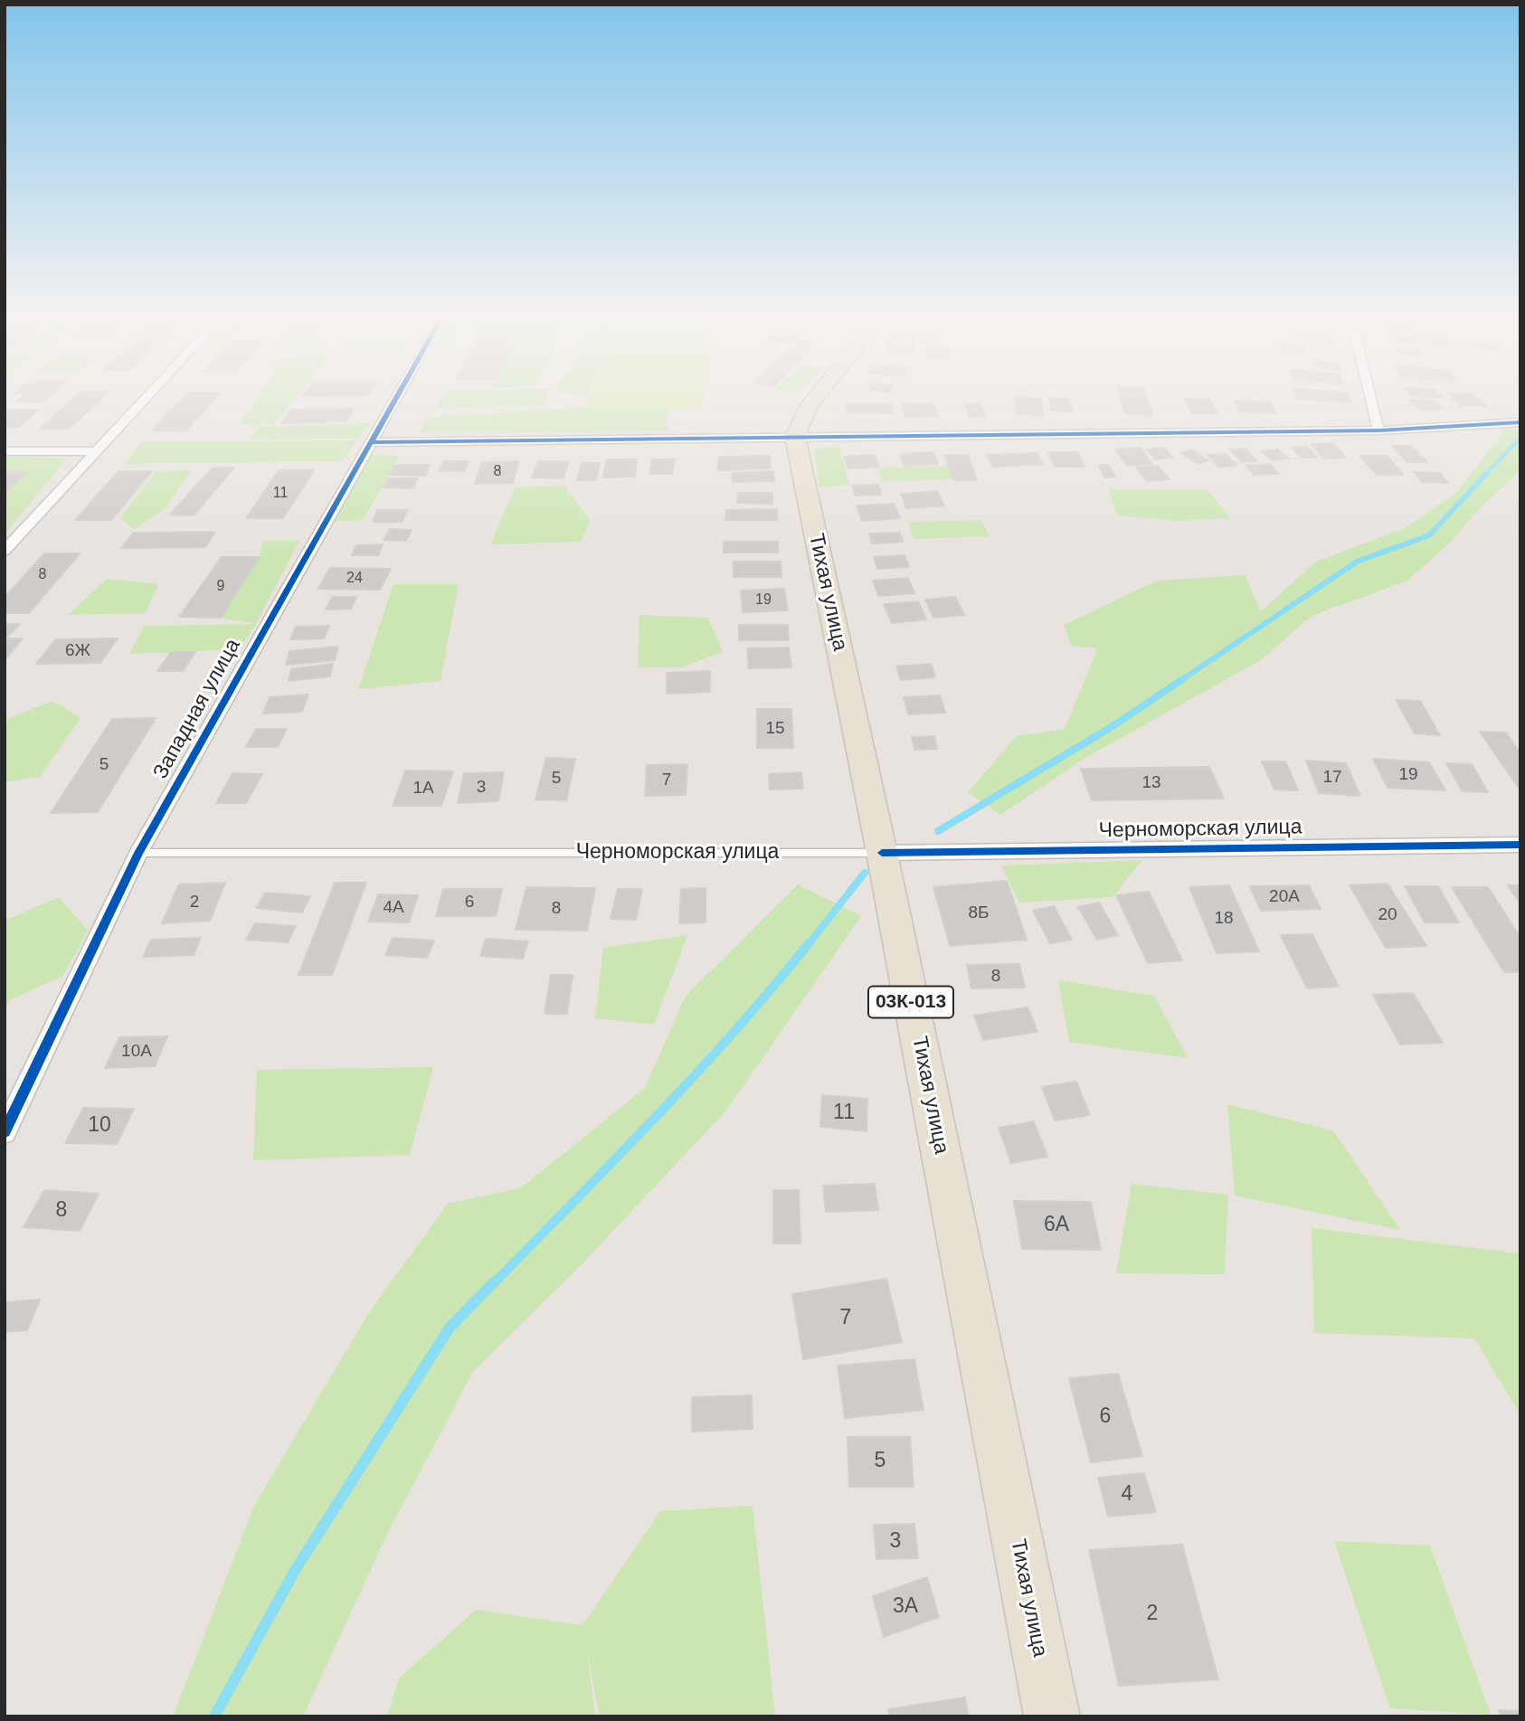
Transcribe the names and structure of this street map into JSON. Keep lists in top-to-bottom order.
{
  "streets": {
    "main road": ["Тихая улица", "03К-013"],
    "street": ["Западная улица", "Черноморская улица"]
  },
  "crossings": [
    ["Тихая улица", "Черноморская улица"],
    ["Западная улица", "Черноморская улица"]
  ],
  "house_numbers": [
    "8",
    "11",
    "8",
    "24",
    "9",
    "19",
    "6Ж",
    "15",
    "5",
    "19",
    "17",
    "5",
    "7",
    "13",
    "3",
    "1А",
    "20А",
    "2",
    "6",
    "4А",
    "8",
    "8Б",
    "20",
    "18",
    "8",
    "10А",
    "11",
    "10",
    "8",
    "6А",
    "7",
    "6",
    "5",
    "4",
    "3",
    "3А",
    "2"
  ]
}
